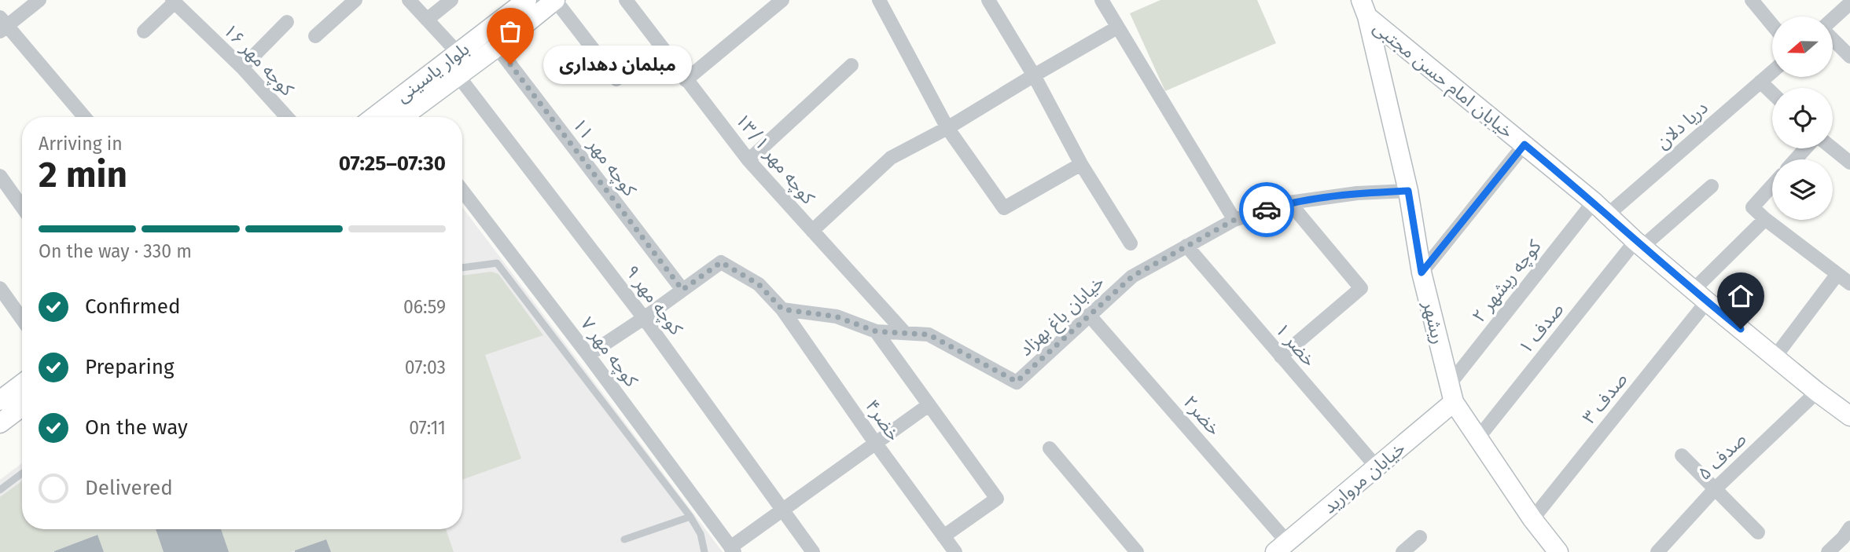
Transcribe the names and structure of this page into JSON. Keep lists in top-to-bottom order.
{
  "streets": {
    "street": [
      "کوچه مهر ۱۶",
      "بلوار یاسینی",
      "خیابان امام حسن مجتبی",
      "دریا دلان",
      "کوچه مهر ۱۱",
      "کوچه مهر ۱۳/۱",
      "کوچه ریشهر ۲",
      "کوچه مهر ۹",
      "خیابان باغ بهزاد",
      "ریشهر",
      "صدف ۱",
      "خضر ۱",
      "کوچه مهر ۷",
      "صدف ۳",
      "خضر۲",
      "خضر۴",
      "صدف ۵",
      "خیابان مروارید"
    ]
  },
  "crossings": [
    ["بلوار یاسینی", "کوچه مهر ۱۱"],
    ["بلوار یاسینی", "کوچه مهر ۹"],
    ["خیابان امام حسن مجتبی", "دریا دلان"],
    ["خیابان امام حسن مجتبی", "کوچه ریشهر ۲"],
    ["خیابان امام حسن مجتبی", "ریشهر"],
    ["خیابان امام حسن مجتبی", "صدف ۱"],
    ["خیابان امام حسن مجتبی", "صدف ۳"],
    ["خیابان امام حسن مجتبی", "صدف ۵"],
    ["دریا دلان", "کوچه ریشهر ۲"],
    ["کوچه مهر ۱۳/۱", "خیابان باغ بهزاد"],
    ["کوچه ریشهر ۲", "ریشهر"],
    ["کوچه ریشهر ۲", "خیابان مروارید"],
    ["خیابان باغ بهزاد", "ریشهر"],
    ["خیابان باغ بهزاد", "خضر ۱"],
    ["خیابان باغ بهزاد", "خضر۲"],
    ["خیابان باغ بهزاد", "خضر۴"],
    ["ریشهر", "صدف ۱"],
    ["ریشهر", "صدف ۳"],
    ["ریشهر", "خیابان مروارید"],
    ["خضر ۱", "خیابان مروارید"],
    ["خضر۲", "خیابان مروارید"]
  ],
  "places": ["مبلمان دهداری"],
  "north": "left",
  "page": {
    "bubble": "مبلمان دهداری",
    "heading": ["2 min", "Arriving in", "07:25–07:30"],
    "bar": "On the way · 330 m",
    "list": [
      ["Confirmed", "06:59"],
      ["Preparing", "07:03"],
      ["On the way", "07:11"],
      "Delivered"
    ]
  }
}
